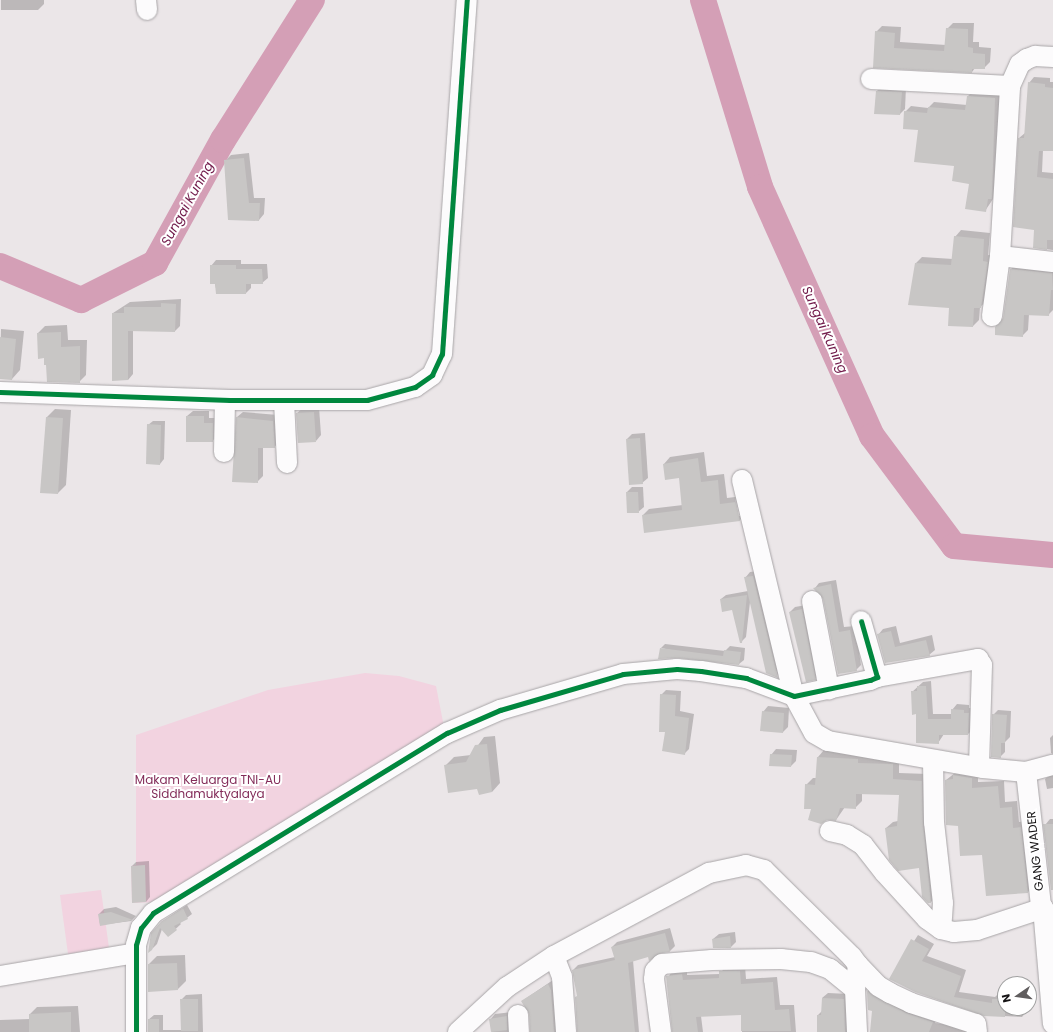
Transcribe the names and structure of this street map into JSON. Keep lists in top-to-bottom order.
{
  "streets": {
    "street": ["GANG WADER"]
  },
  "water": ["Sungai Kuning"],
  "parks": ["Makam Keluarga TNI-AU Siddhamuktyalaya"],
  "north": "left"
}
